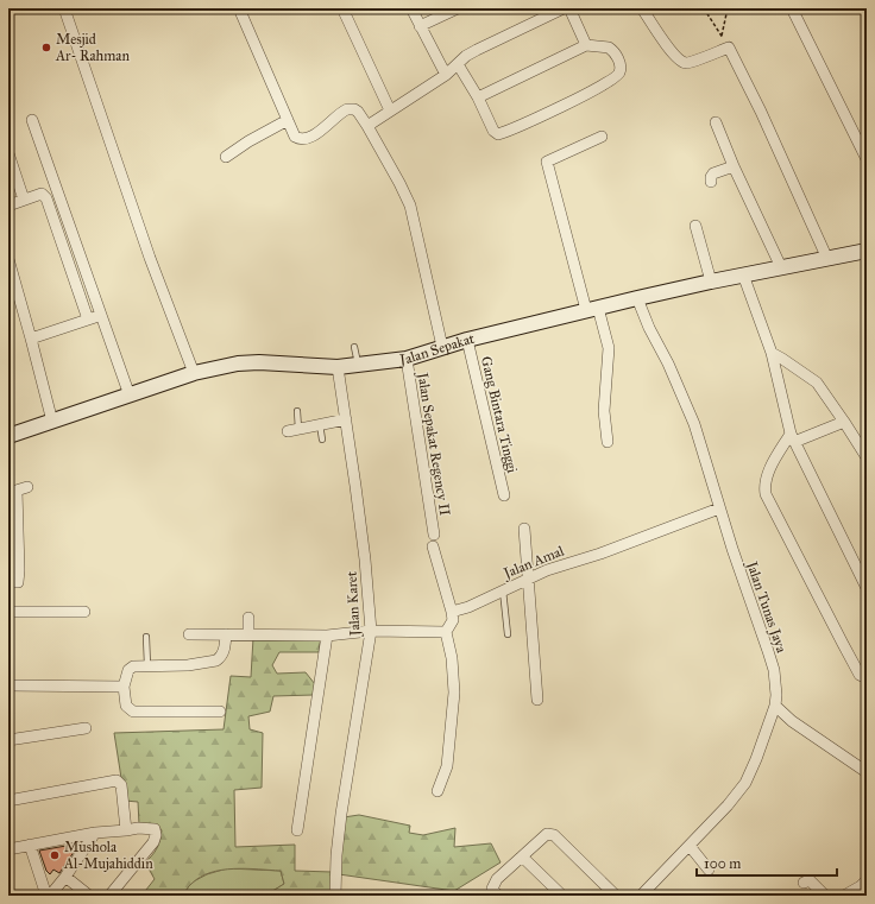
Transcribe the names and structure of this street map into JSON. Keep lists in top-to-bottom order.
{
  "streets": {
    "main road": ["Jalan Sepakat"],
    "street": [
      "Gang Bintara Tinggi",
      "Jalan Sepakat Regency II",
      "Jalan Amal",
      "Jalan Karet",
      "Jalan Tunas Jaya"
    ]
  },
  "crossings": [
    ["Jalan Sepakat", "Gang Bintara Tinggi"],
    ["Jalan Sepakat", "Jalan Sepakat Regency II"],
    ["Jalan Sepakat", "Jalan Karet"],
    ["Jalan Sepakat", "Jalan Tunas Jaya"],
    ["Jalan Amal", "Jalan Tunas Jaya"]
  ],
  "places": ["Mesjid Ar- Rahman", "Mushola Al-Mujahiddin"],
  "scale_bar": "100 m"
}
